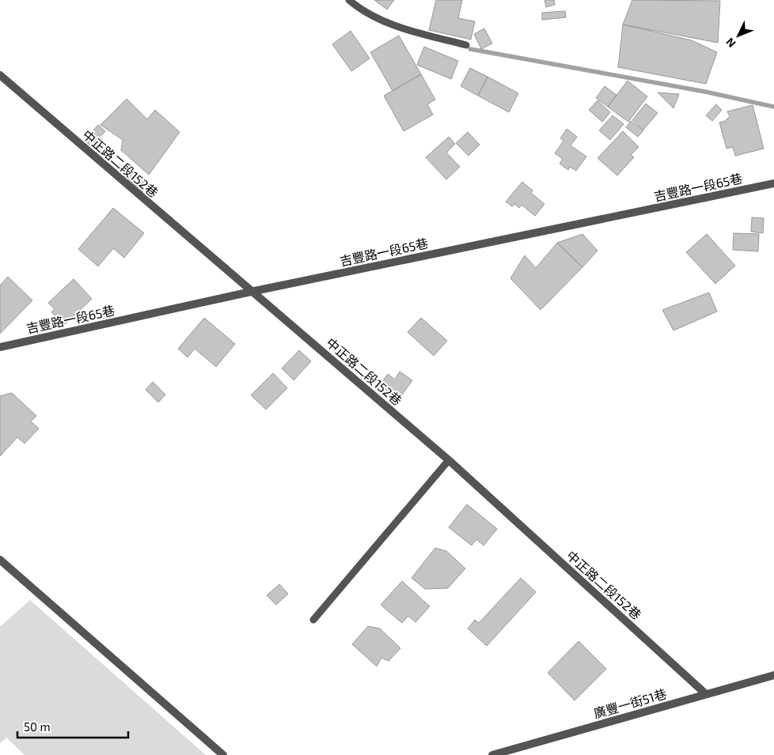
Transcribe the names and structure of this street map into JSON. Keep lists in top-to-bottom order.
{
  "streets": {
    "street": ["中正路二段152巷", "吉豐路一段65巷", "廣豐一街51巷"]
  },
  "crossings": [
    ["中正路二段152巷", "吉豐路一段65巷"],
    ["中正路二段152巷", "廣豐一街51巷"]
  ],
  "scale_bar": "50 m",
  "north": "bottom left"
}
